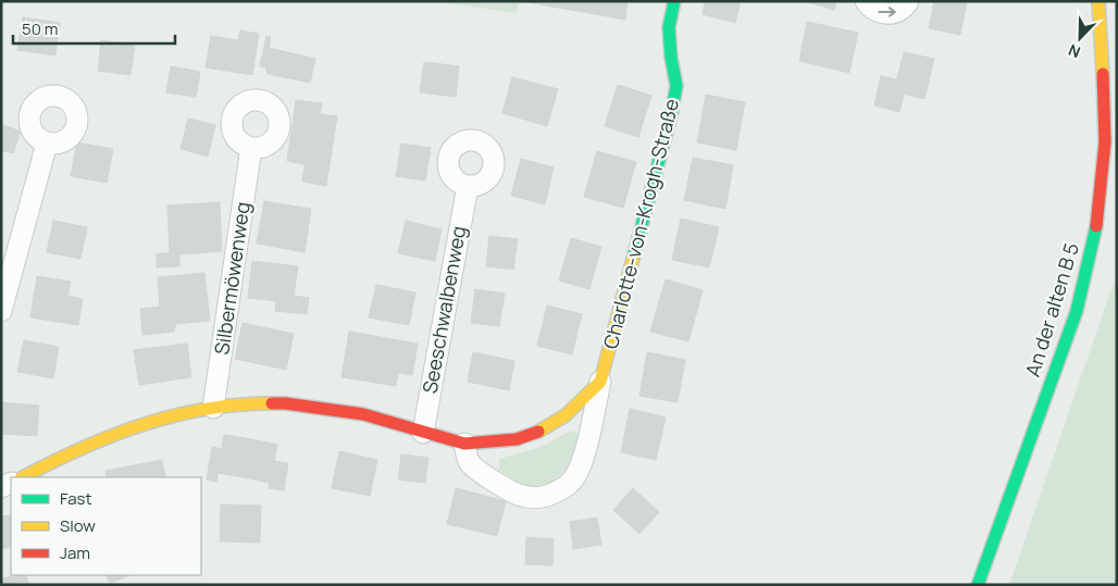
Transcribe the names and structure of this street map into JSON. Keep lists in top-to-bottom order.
{
  "streets": {
    "street": [
      "Charlotte-von-Krogh-Straße",
      "Silbermöwenweg",
      "Seeschwalbenweg",
      "An der alten B 5"
    ]
  },
  "legend": ["Fast", "Slow", "Jam"],
  "scale_bar": "50 m",
  "north": "bottom left"
}
